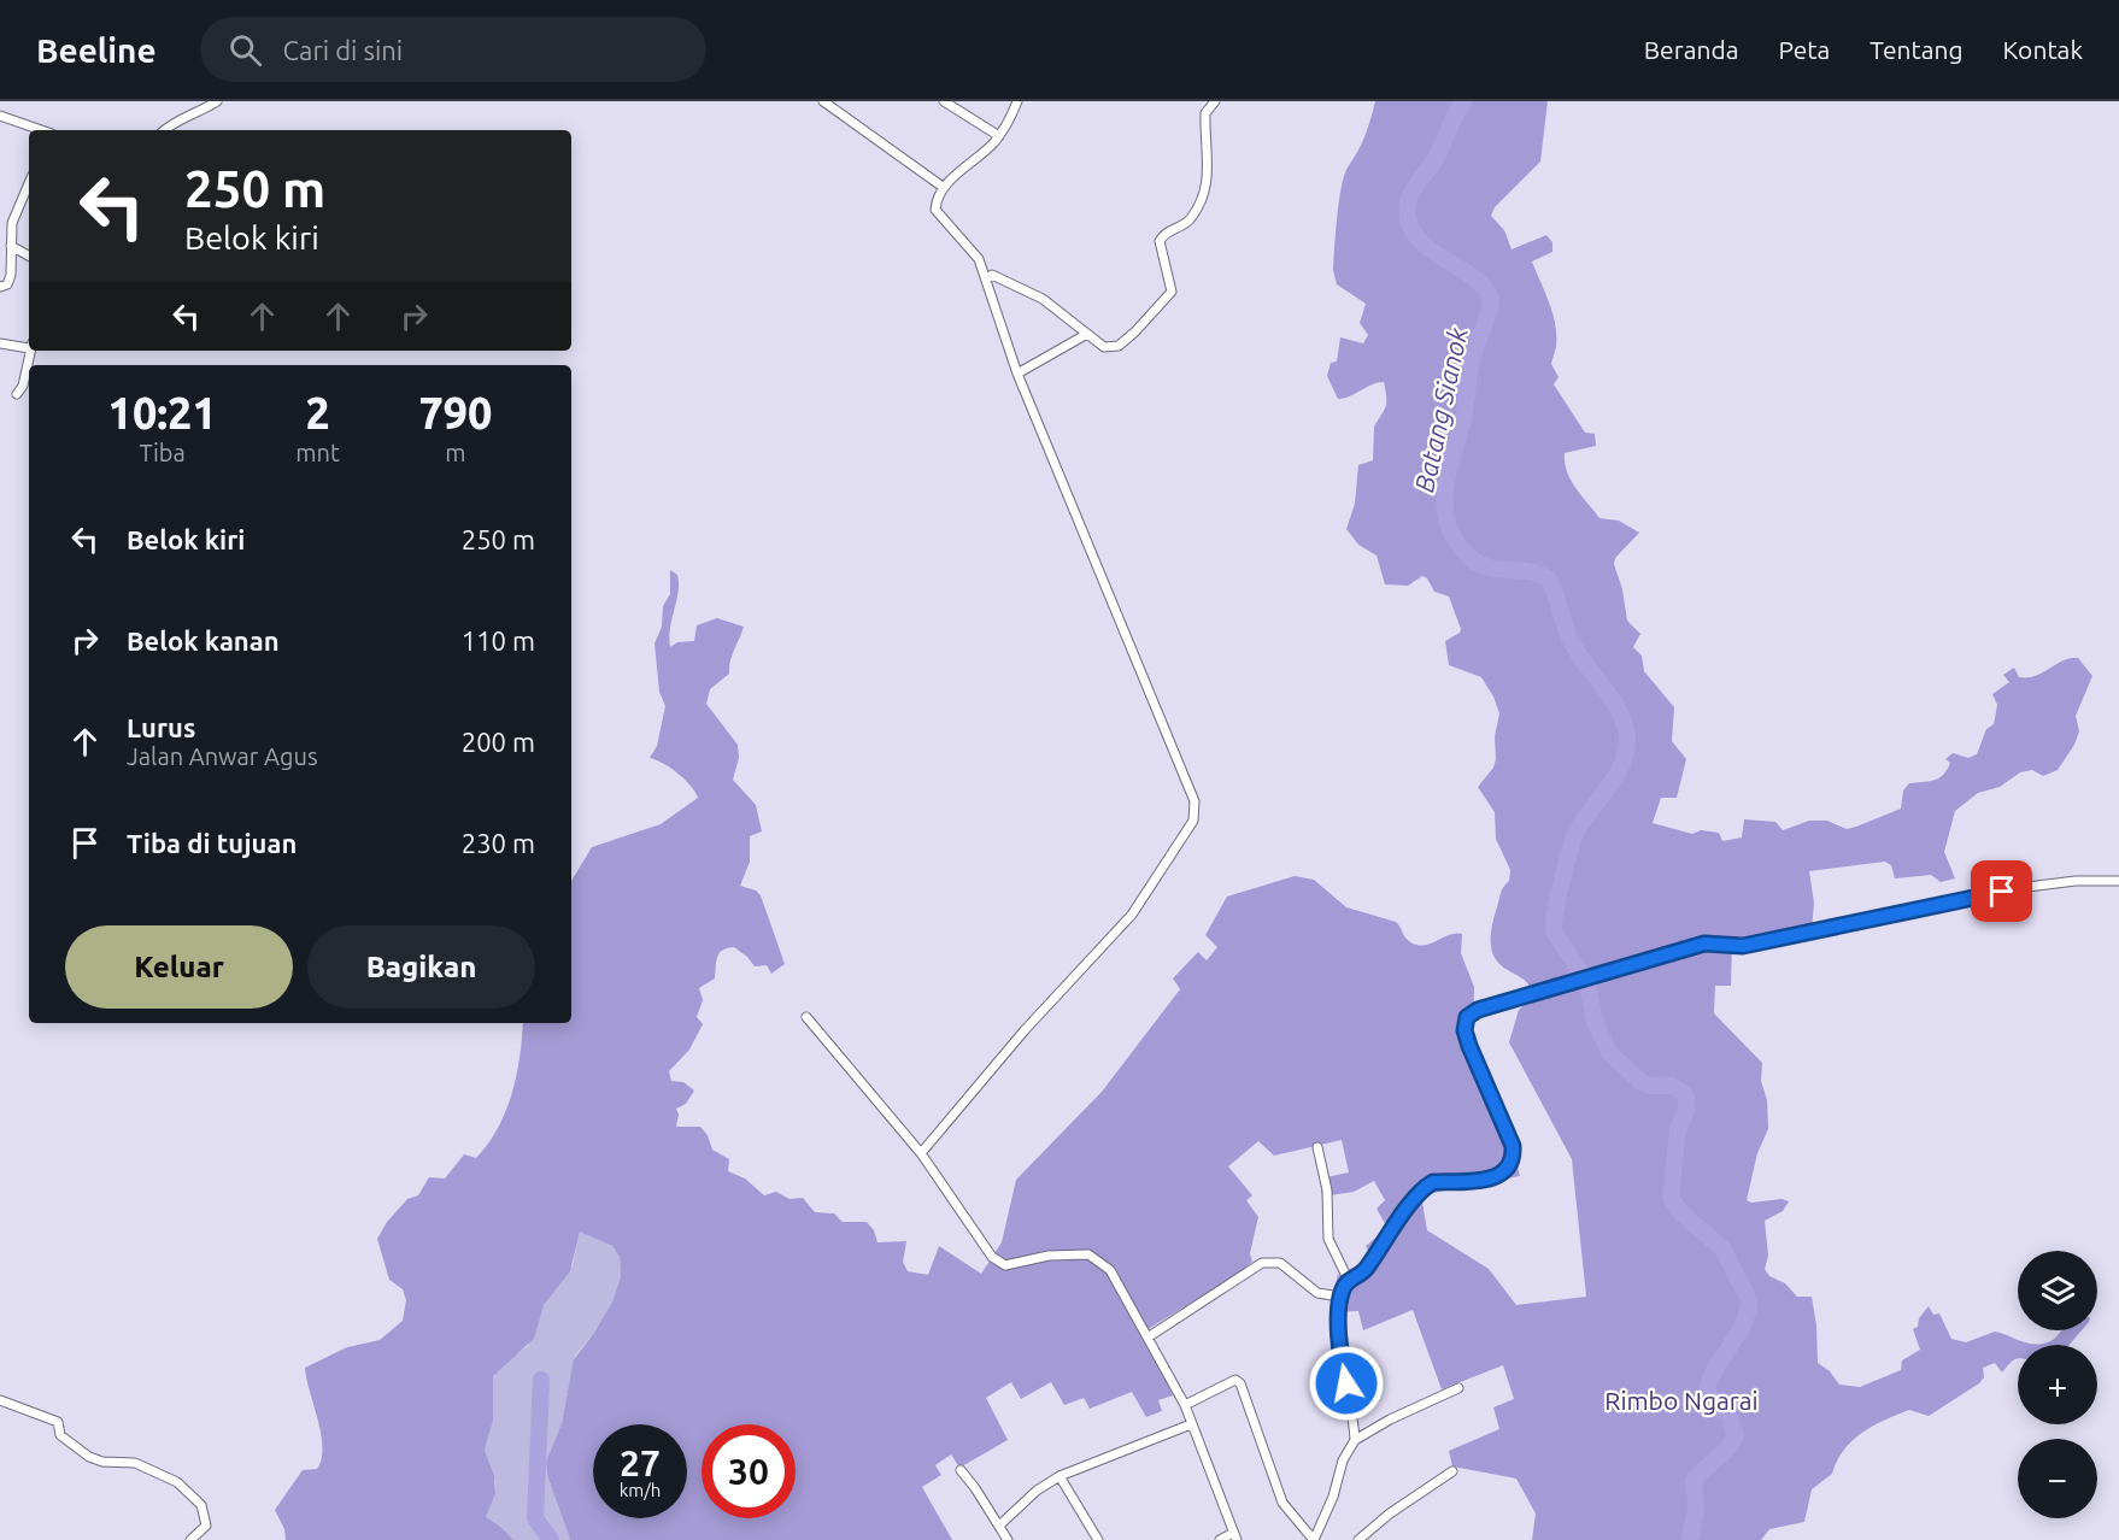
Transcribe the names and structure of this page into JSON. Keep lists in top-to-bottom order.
{
  "water": ["Batang Sianok"],
  "parks": ["Rimbo Ngarai"],
  "page": {
    "header": "Beeline",
    "search": "Cari di sini",
    "nav": [
      "Beranda",
      "Peta",
      "Tentang",
      "Kontak"
    ],
    "turn": ["250 m", "Belok kiri"],
    "eta": [
      "10:21",
      "Tiba",
      "2",
      "mnt",
      "790",
      "m"
    ],
    "list": [
      {
        "name": "Belok kiri",
        "value": "250 m"
      },
      {
        "name": "Belok kanan",
        "value": "110 m"
      },
      {
        "name": "Lurus",
        "note": "Jalan Anwar Agus",
        "value": "200 m"
      },
      {
        "name": "Tiba di tujuan",
        "value": "230 m"
      }
    ],
    "buttons": ["Keluar", "Bagikan"],
    "map_buttons": ["+", "−"],
    "speed": "27 km/h",
    "limit": "30"
  }
}
